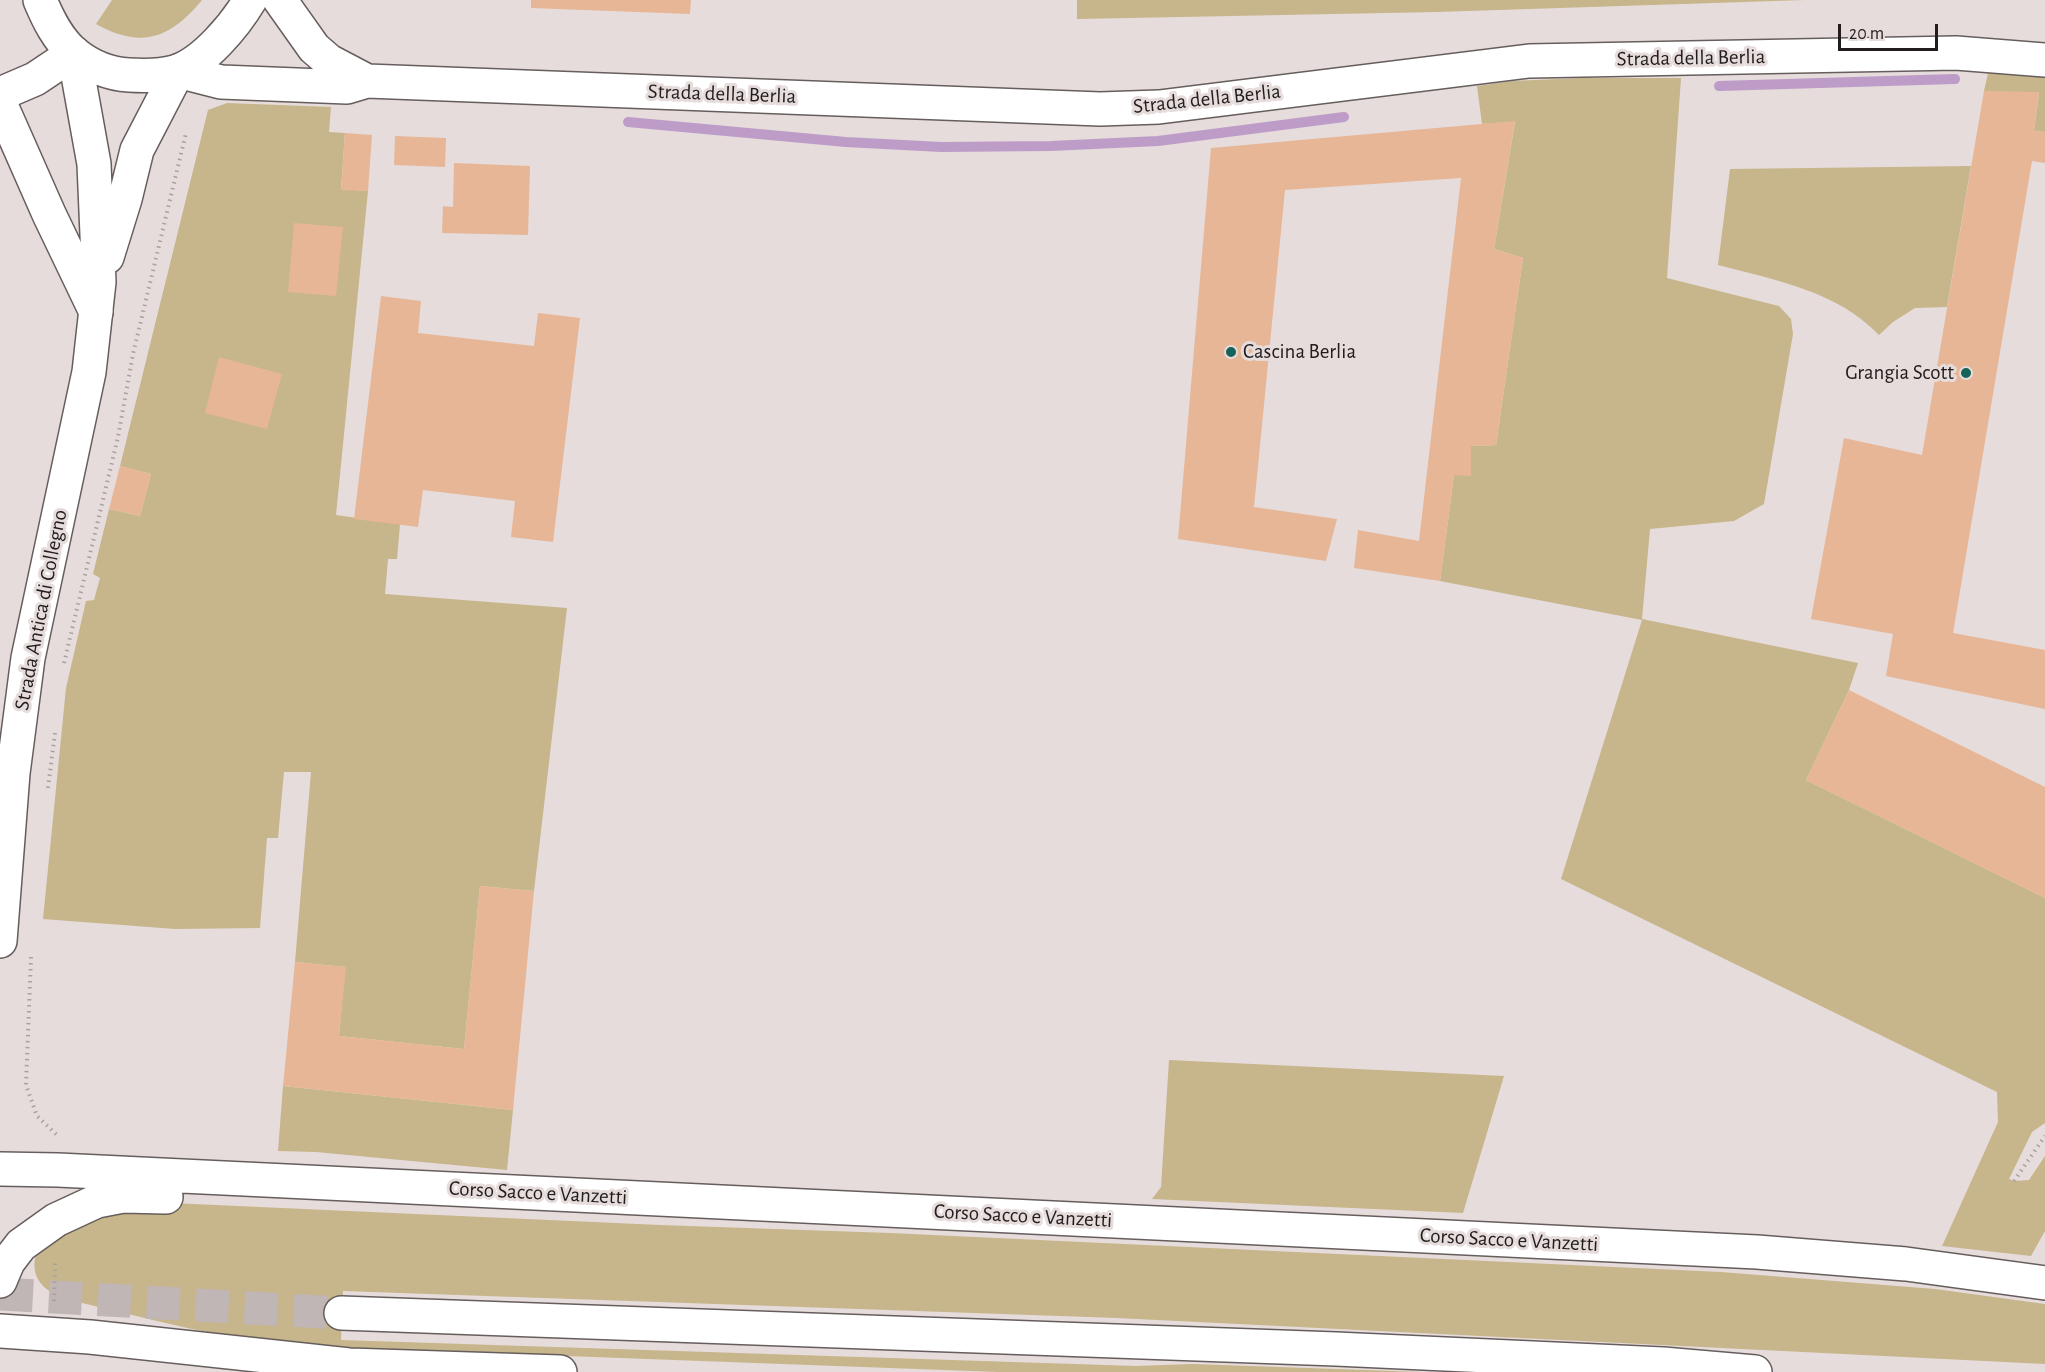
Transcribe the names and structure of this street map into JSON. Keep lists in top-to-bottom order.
{
  "streets": {
    "main road": ["Strada della Berlia", "Strada Antica di Collegno", "Corso Sacco e Vanzetti"]
  },
  "crossings": [
    ["Strada della Berlia", "Strada Antica di Collegno"]
  ],
  "places": ["Cascina Berlia", "Grangia Scott"],
  "scale_bar": "20 m"
}
